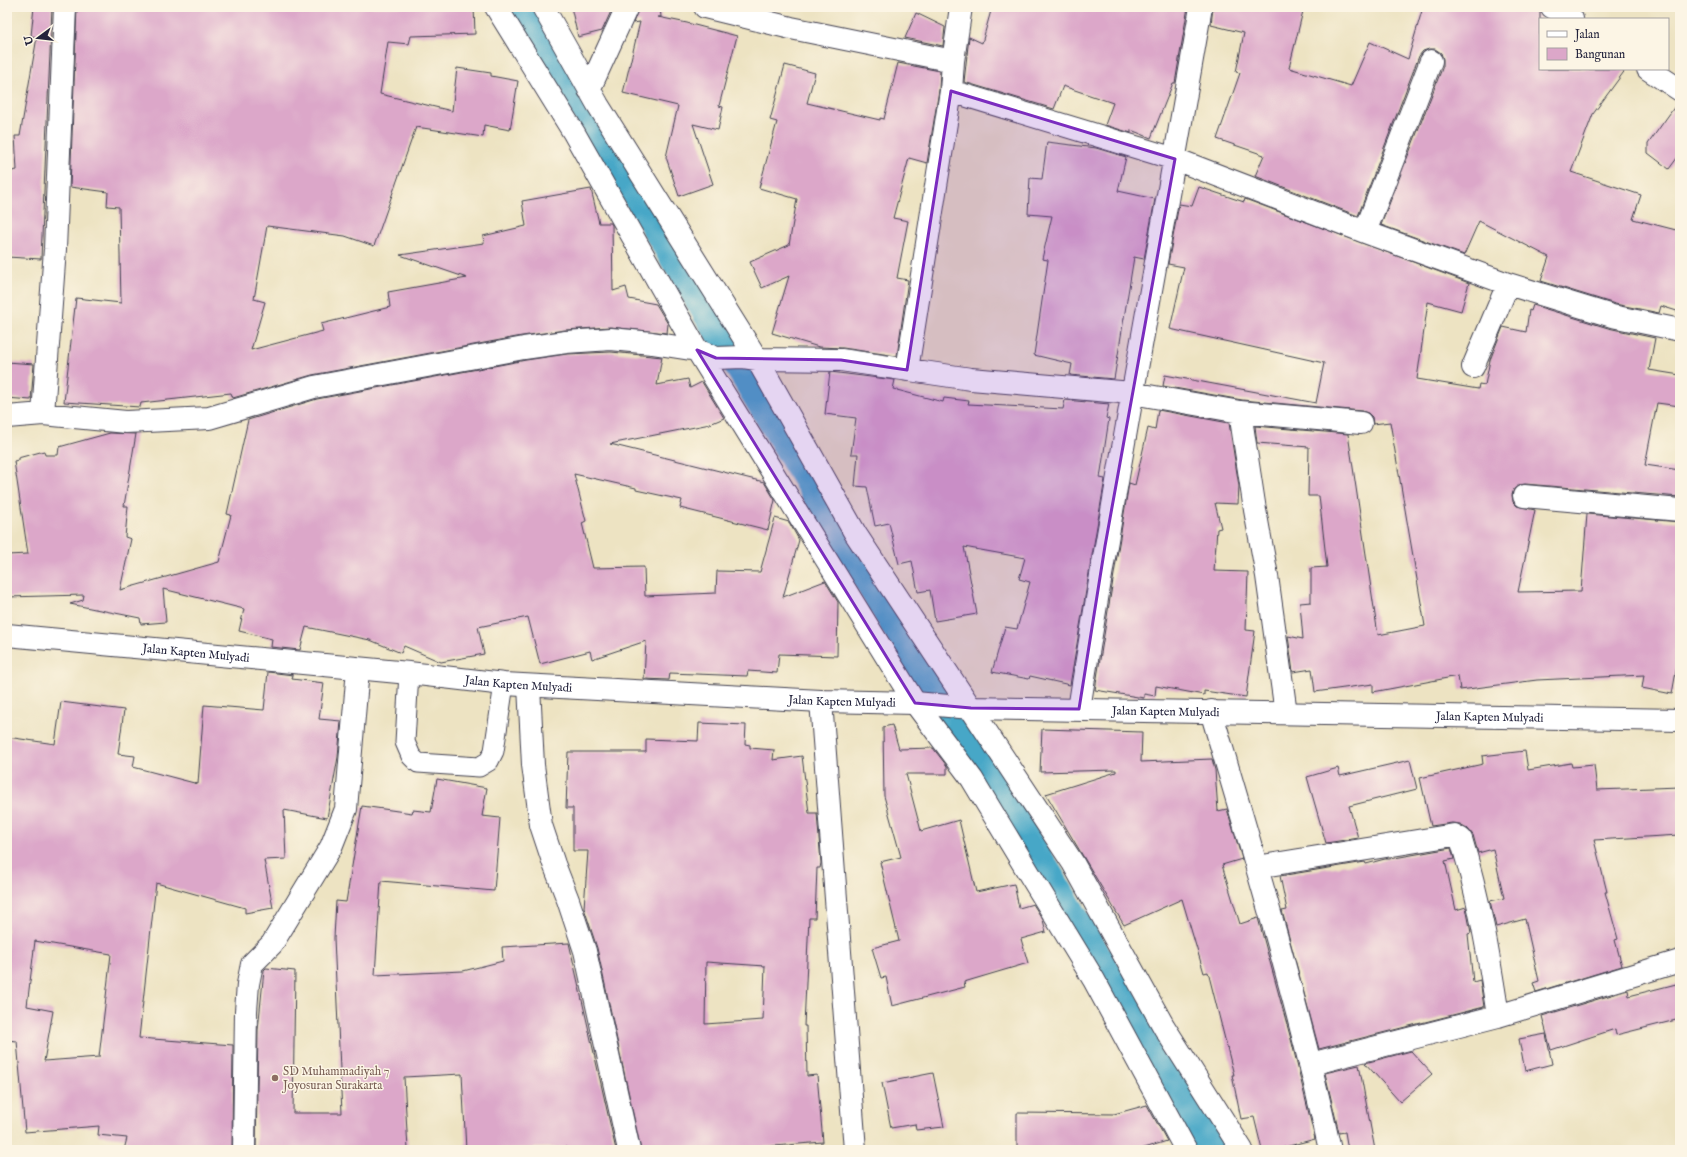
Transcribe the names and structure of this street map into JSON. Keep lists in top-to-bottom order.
{
  "streets": {
    "street": ["Jalan Kapten Mulyadi"]
  },
  "places": ["SD Muhammadiyah 7 Joyosuran Surakarta"],
  "legend": ["Jalan", "Bangunan"],
  "north": "left"
}
